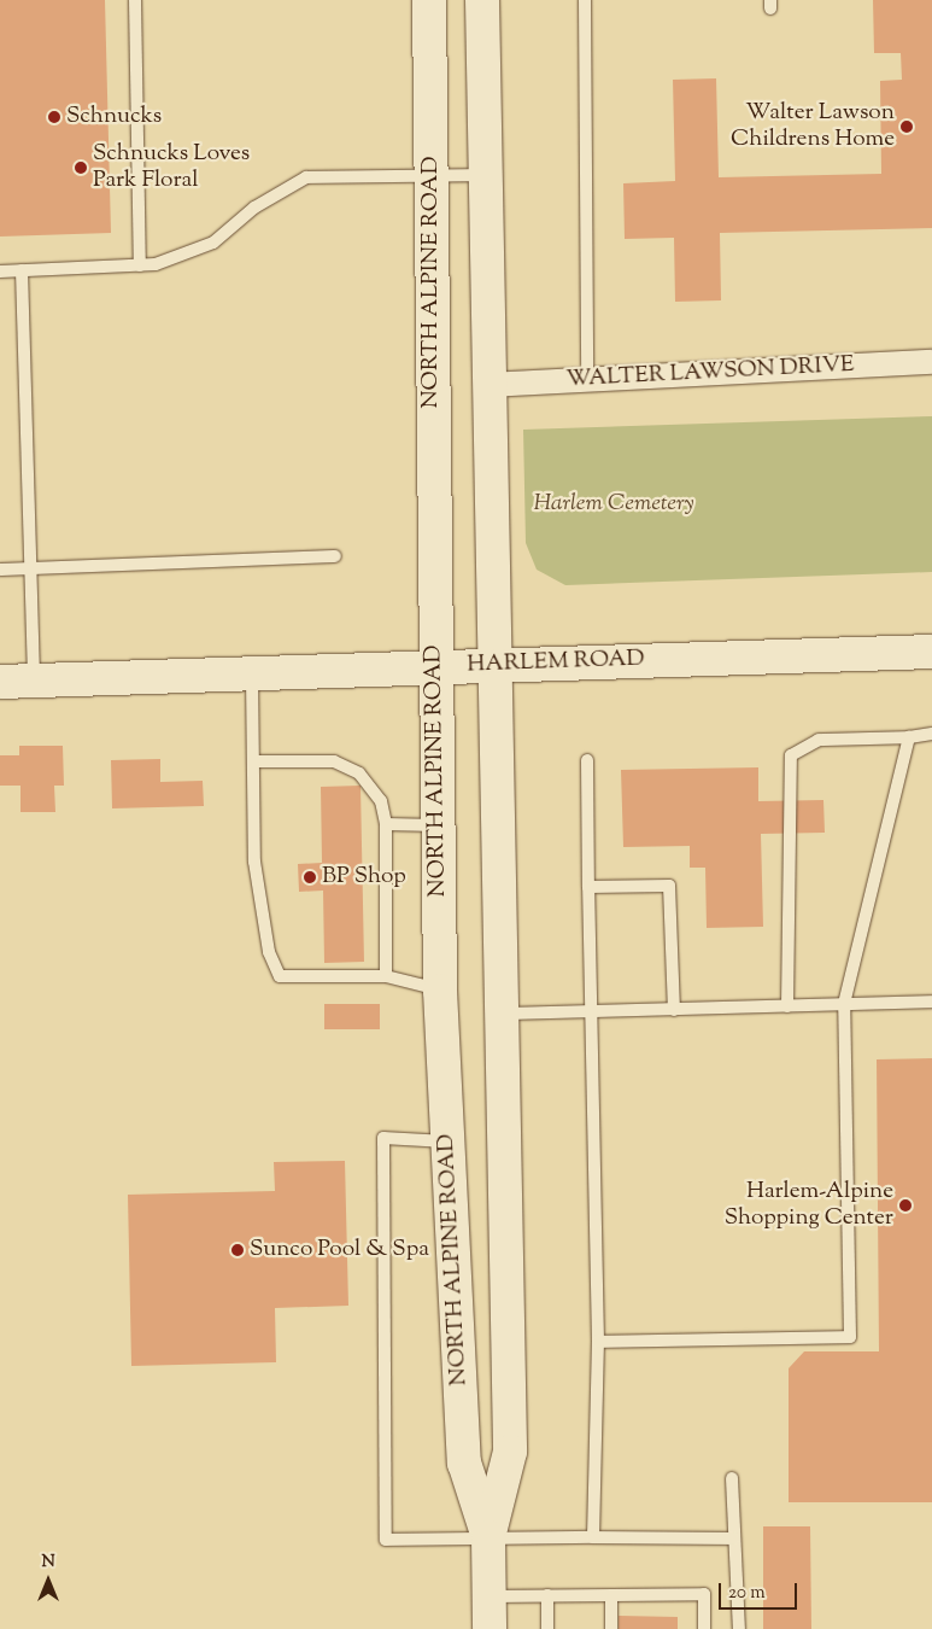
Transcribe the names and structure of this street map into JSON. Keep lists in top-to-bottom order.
{
  "streets": {
    "main road": ["NORTH ALPINE ROAD", "HARLEM ROAD"],
    "street": ["WALTER LAWSON DRIVE"]
  },
  "crossings": [
    ["NORTH ALPINE ROAD", "WALTER LAWSON DRIVE"],
    ["NORTH ALPINE ROAD", "HARLEM ROAD"]
  ],
  "parks": ["Harlem Cemetery"],
  "places": [
    "Schnucks",
    "Walter Lawson Childrens Home",
    "Schnucks Loves Park Floral",
    "BP Shop",
    "Harlem-Alpine Shopping Center",
    "Sunco Pool & Spa"
  ],
  "scale_bar": "20 m",
  "north": "top"
}
